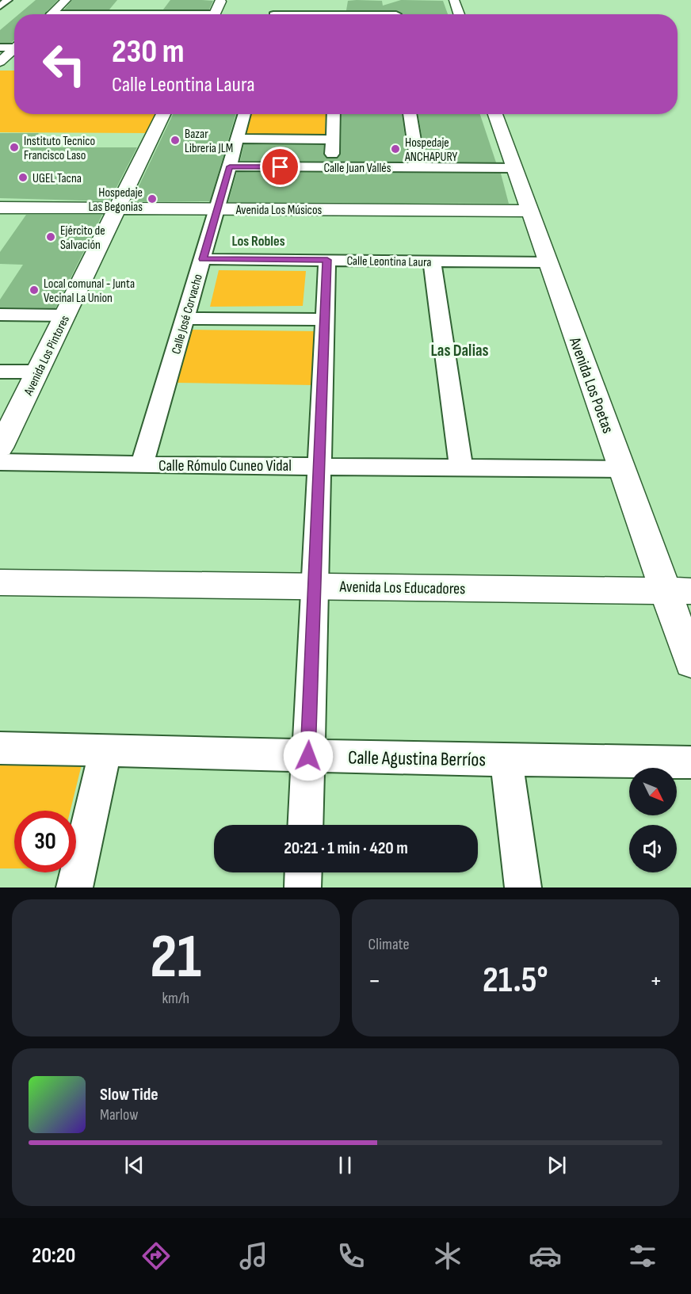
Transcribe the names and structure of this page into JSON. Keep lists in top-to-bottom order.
{
  "streets": {
    "street": [
      "Calle Juan Vallés",
      "Avenida Los Músicos",
      "Calle Leontina Laura",
      "Calle José Corvacho",
      "Avenida Los Pintores",
      "Avenida Los Poetas",
      "Calle Rómulo Cuneo Vidal",
      "Avenida Los Educadores",
      "Calle Agustina Berríos"
    ]
  },
  "crossings": [
    ["Calle Juan Vallés", "Calle José Corvacho"],
    ["Calle Juan Vallés", "Avenida Los Poetas"],
    ["Avenida Los Músicos", "Calle José Corvacho"],
    ["Avenida Los Músicos", "Avenida Los Pintores"],
    ["Avenida Los Músicos", "Avenida Los Poetas"],
    ["Calle Leontina Laura", "Calle José Corvacho"],
    ["Calle Leontina Laura", "Avenida Los Poetas"],
    ["Calle José Corvacho", "Calle Rómulo Cuneo Vidal"],
    ["Avenida Los Poetas", "Calle Rómulo Cuneo Vidal"],
    ["Avenida Los Poetas", "Avenida Los Educadores"]
  ],
  "districts": ["Los Robles", "Las Dalias"],
  "places": [
    "Bazar Libreria JLM",
    "Instituto Tecnico Francisco Laso",
    "Hospedaje ANCHAPURY",
    "UGEL Tacna",
    "Hospedaje Las Begonias",
    "Ejército de Salvación",
    "Local comunal - Junta Vecinal La Union"
  ],
  "north": "bottom right",
  "page": {
    "turn": ["230 m", "Calle Leontina Laura"],
    "limit": "30",
    "trip": "20:21 · 1 min · 420 m",
    "tile": [
      ["21", "km/h"],
      "Climate"
    ],
    "heat": ["−", "21.5°", "+"],
    "song": ["Slow Tide", "Marlow"],
    "tabs": "20:20"
  }
}
